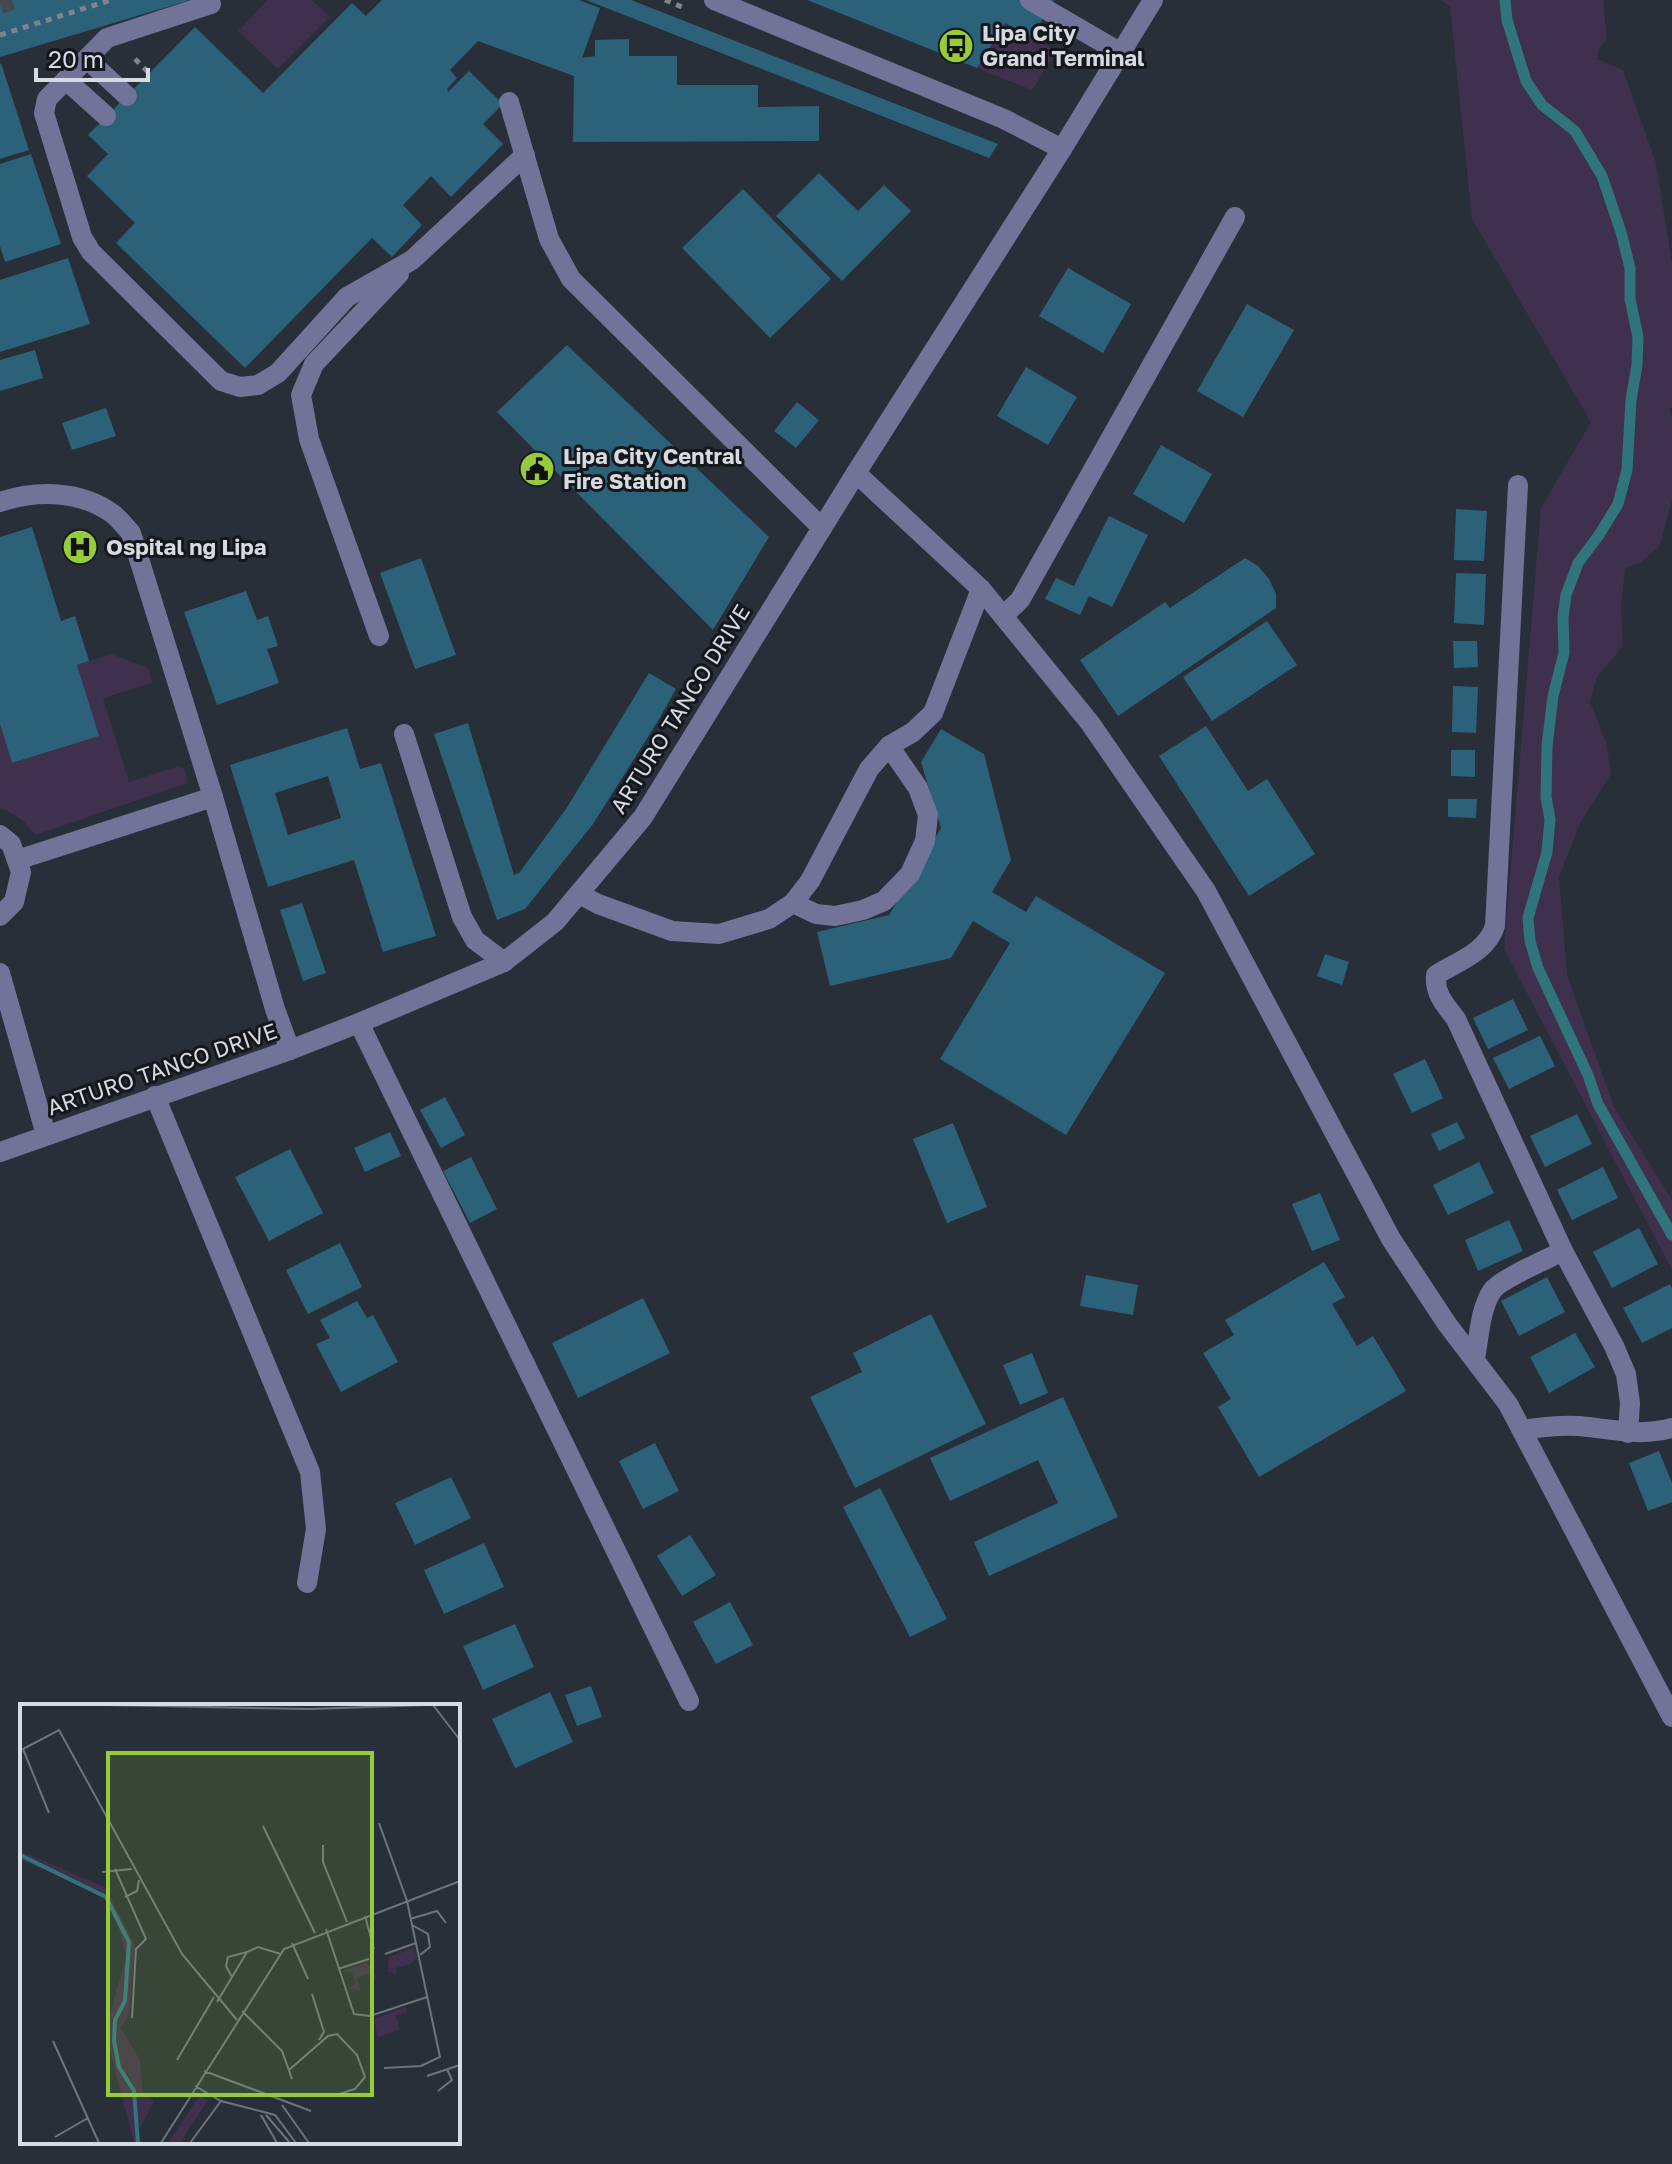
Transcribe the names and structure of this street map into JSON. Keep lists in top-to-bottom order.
{
  "streets": {
    "street": ["ARTURO TANCO DRIVE"]
  },
  "places": {
    "bus stop": ["Lipa City Grand Terminal"],
    "public building": ["Lipa City Central Fire Station"],
    "hospital": ["Ospital ng Lipa"]
  },
  "scale_bar": "20 m"
}
